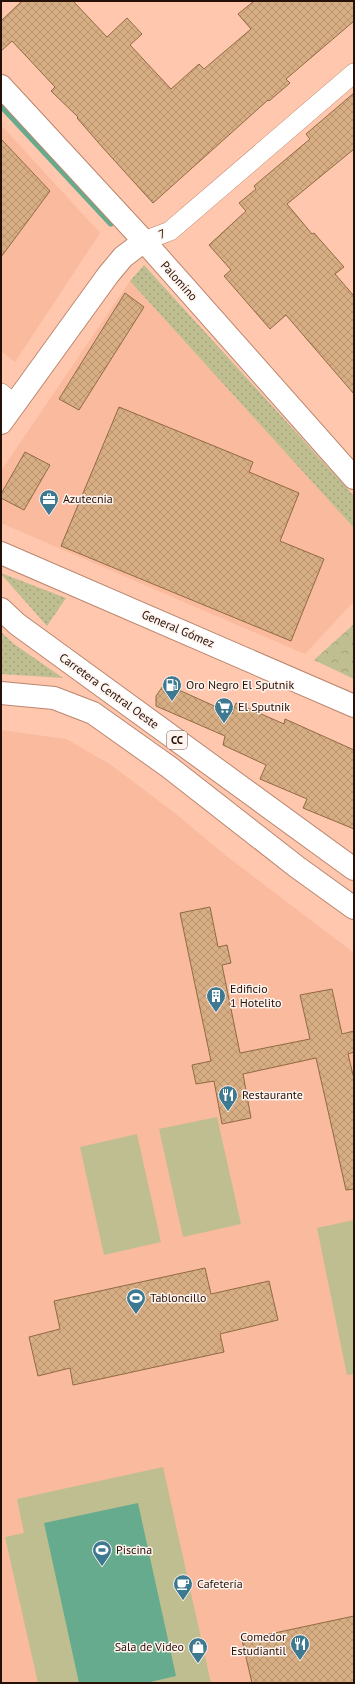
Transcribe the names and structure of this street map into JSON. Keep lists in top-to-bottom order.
{
  "streets": {
    "main road": [
      "7",
      "Palomino",
      "General Gómez",
      "Carretera Central Oeste",
      "CC"
    ]
  },
  "crossings": [
    ["7", "Palomino"]
  ],
  "places": {
    "office": ["Azutecnia"],
    "fuel station": ["Oro Negro El Sputnik"],
    "supermarket": ["El Sputnik"],
    "building": ["Edificio 1 Hotelito"],
    "restaurant": ["Restaurante", "Comedor Estudiantil"],
    "sports": ["Tabloncillo", "Piscina"],
    "cafe": ["Cafetería"],
    "shop": ["Sala de Video"]
  }
}
